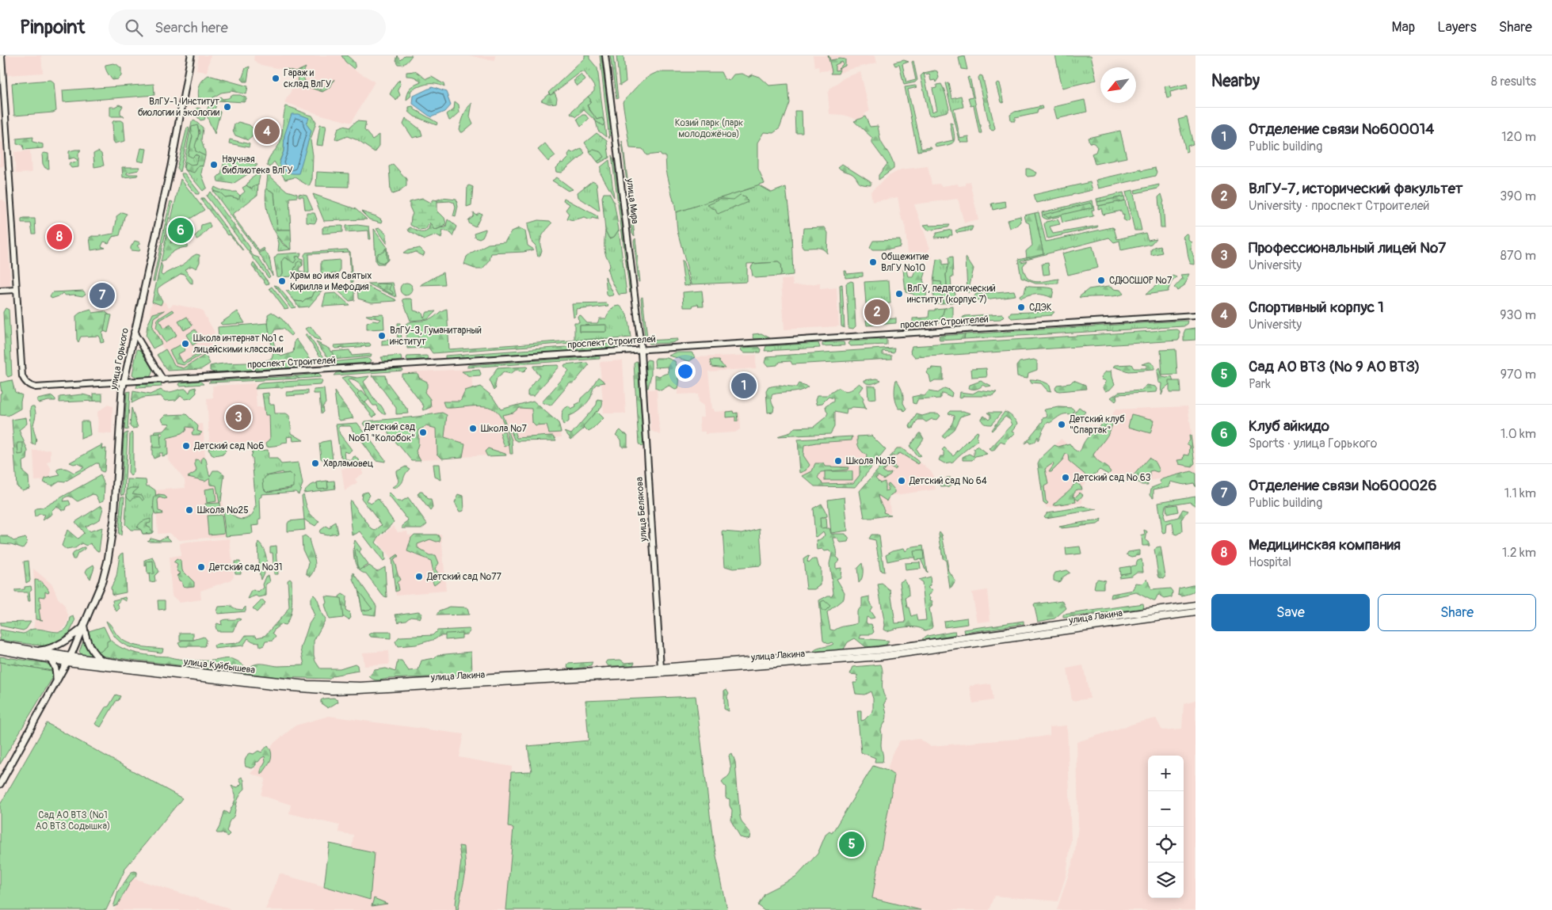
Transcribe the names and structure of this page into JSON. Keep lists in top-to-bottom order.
{
  "streets": {
    "highway": ["улица Лакина", "улица Куйбышева"],
    "main road": [
      "улица Мира",
      "проспект Строителей",
      "улица Горького",
      "улица Белякова"
    ]
  },
  "crossings": [
    ["улица Мира", "проспект Строителей"],
    ["улица Мира", "улица Белякова"],
    ["проспект Строителей", "улица Горького"],
    ["проспект Строителей", "улица Белякова"],
    ["улица Горького", "улица Куйбышева"],
    ["улица Белякова", "улица Лакина"],
    ["улица Лакина", "улица Куйбышева"]
  ],
  "parks": ["Козий парк (парк молодожёнов)", "Сад АО ВТЗ (№1 АО ВТЗ Содышка)"],
  "places": [
    "Гараж и склад ВлГУ",
    "ВлГУ-1, Институт биологии и экологии",
    "Научная библиотека ВлГУ",
    "Общежитие ВлГУ №10",
    "СДЮСШОР №7",
    "Храм во имя Святых Кирилла и Мефодия",
    "ВлГУ, педагогический институт (корпус 7)",
    "СДЭК",
    "ВлГУ-3, Гуманитарный институт",
    "Школа интернат №1 с лицейскими классами",
    "Детский клуб \"Спартак\"",
    "Школа №7",
    "Детский сад №61 \"Колобок\"",
    "Детский сад №6",
    "Школа №15",
    "Харламовец",
    "Детский сад № 63",
    "Детский сад № 64",
    "Школа №25",
    "Детский сад №31",
    "Детский сад №77"
  ],
  "north": "bottom left",
  "page": {
    "header": "Pinpoint",
    "search": "Search here",
    "nav": ["Map", "Layers", "Share"],
    "heading": ["Nearby", "8 results"],
    "list": [
      {
        "mark": "1",
        "name": "Отделение связи №600014",
        "note": "Public building",
        "value": "120 m"
      },
      {
        "mark": "2",
        "name": "ВлГУ-7, исторический факультет",
        "note": "University · проспект Строителей",
        "value": "390 m"
      },
      {
        "mark": "3",
        "name": "Профессиональный лицей №7",
        "note": "University",
        "value": "870 m"
      },
      {
        "mark": "4",
        "name": "Спортивный корпус 1",
        "note": "University",
        "value": "930 m"
      },
      {
        "mark": "5",
        "name": "Сад АО ВТЗ (№ 9 АО ВТЗ)",
        "note": "Park",
        "value": "970 m"
      },
      {
        "mark": "6",
        "name": "Клуб айкидо",
        "note": "Sports · улица Горького",
        "value": "1.0 km"
      },
      {
        "mark": "7",
        "name": "Отделение связи №600026",
        "note": "Public building",
        "value": "1.1 km"
      },
      {
        "mark": "8",
        "name": "Медицинская компания",
        "note": "Hospital",
        "value": "1.2 km"
      }
    ],
    "pins": [
      "4",
      "6",
      "8",
      "7",
      "2",
      "1",
      "3",
      "5"
    ],
    "buttons": ["Save", "Share"],
    "map_buttons": ["+", "−"]
  }
}
